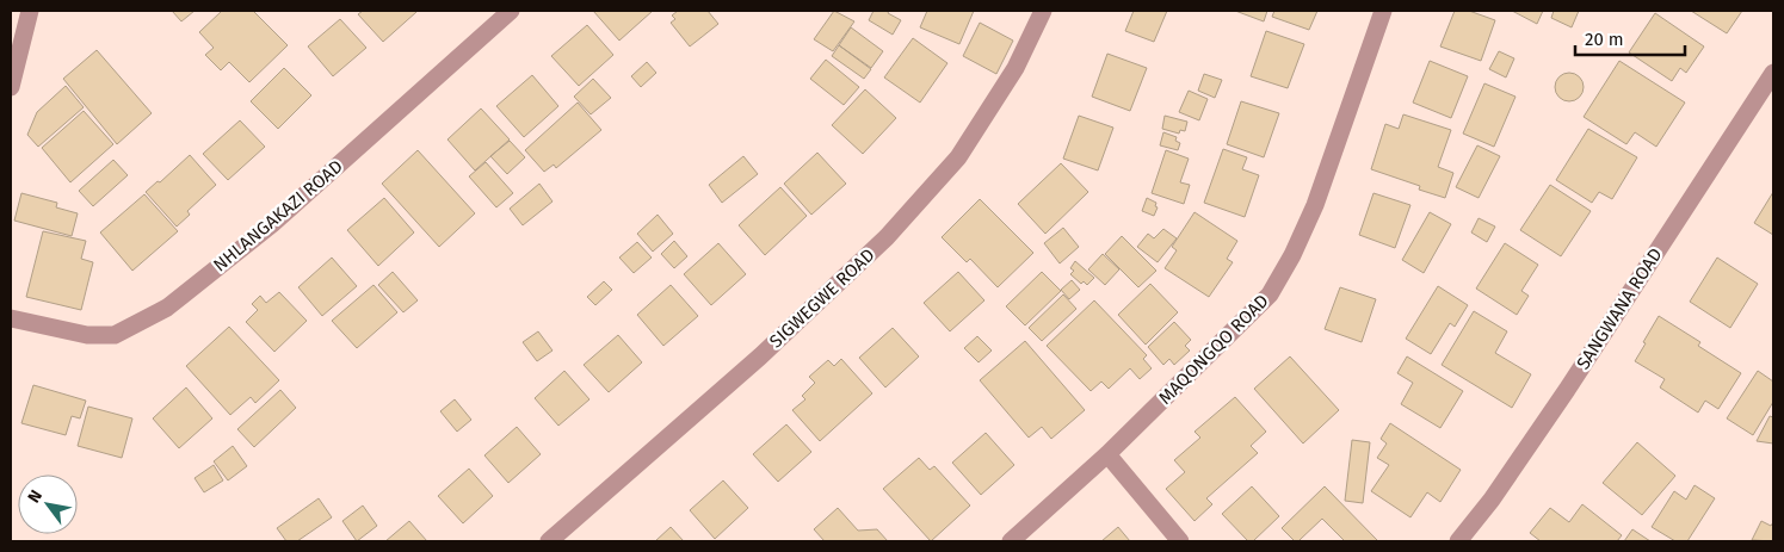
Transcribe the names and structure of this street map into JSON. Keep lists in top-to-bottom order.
{
  "streets": {
    "street": [
      "NHLANGAKAZI ROAD",
      "SIGWEGWE ROAD",
      "SANGWANA ROAD",
      "MAQONGQO ROAD"
    ]
  },
  "scale_bar": "20 m",
  "north": "top left"
}
